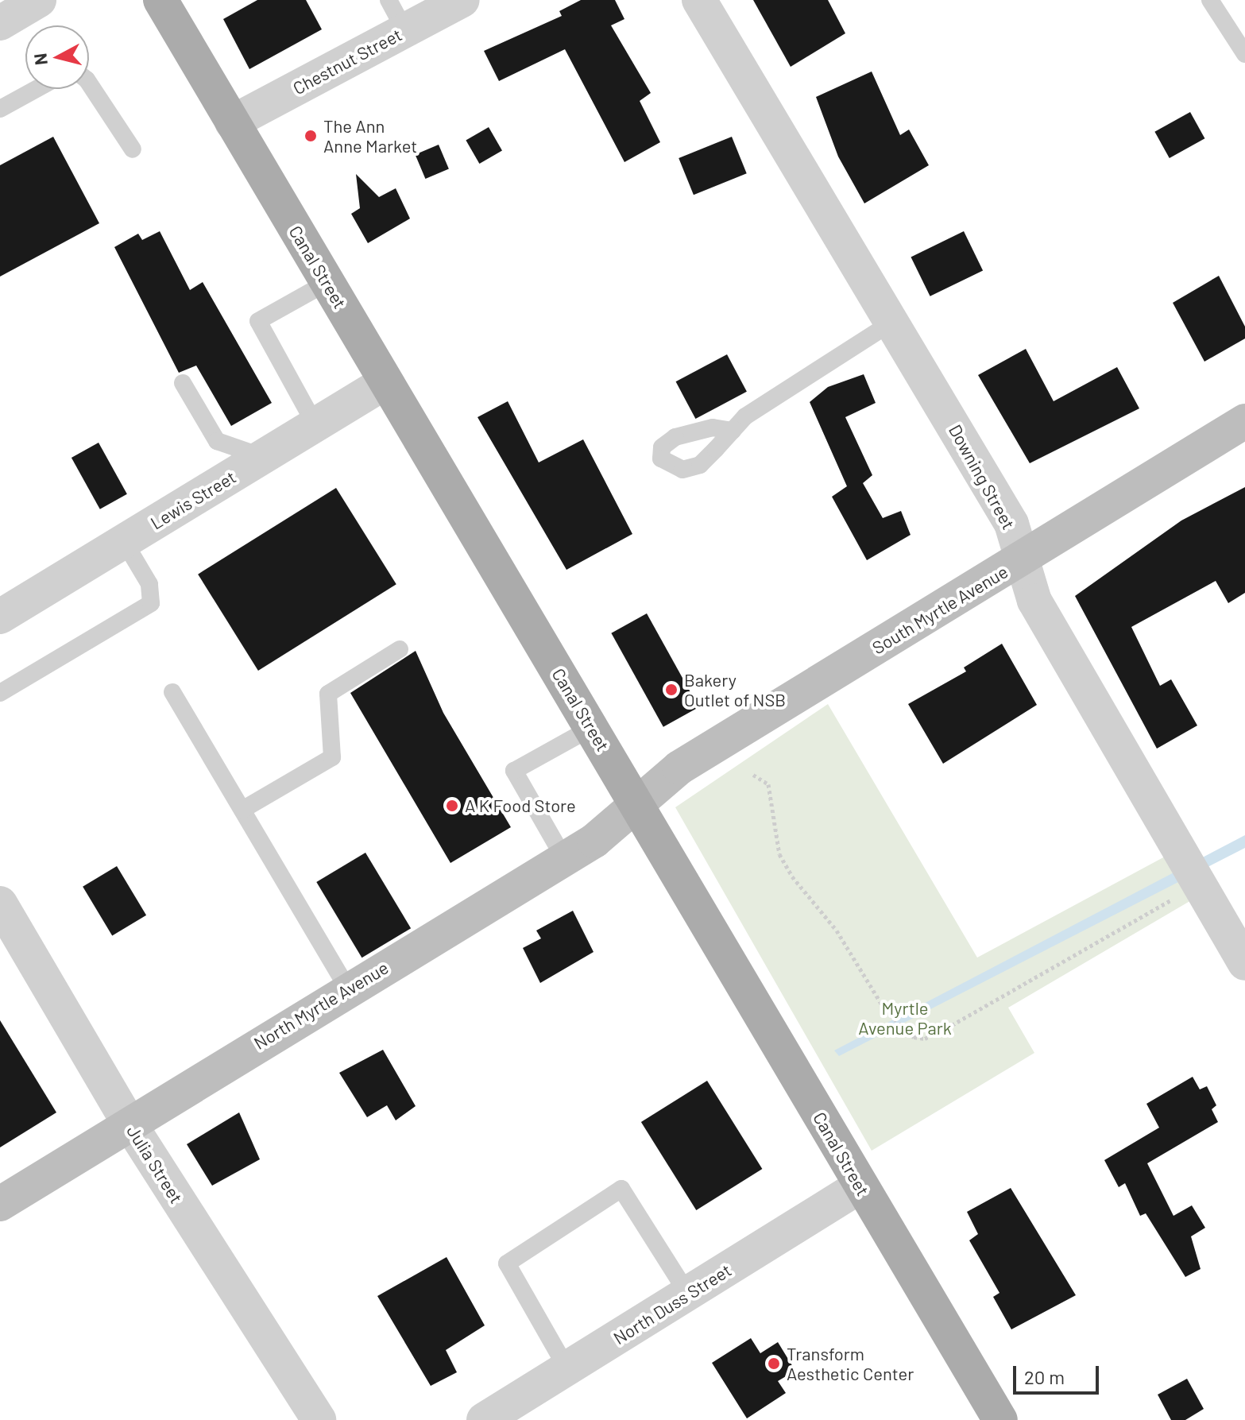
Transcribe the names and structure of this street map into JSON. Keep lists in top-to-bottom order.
{
  "streets": {
    "main road": ["Canal Street"],
    "street": [
      "Chestnut Street",
      "Downing Street",
      "Lewis Street",
      "South Myrtle Avenue",
      "North Myrtle Avenue",
      "Julia Street",
      "North Duss Street"
    ]
  },
  "crossings": [
    ["Chestnut Street", "Canal Street"],
    ["Canal Street", "Lewis Street"],
    ["Canal Street", "South Myrtle Avenue"],
    ["Canal Street", "North Myrtle Avenue"],
    ["Canal Street", "North Duss Street"],
    ["Downing Street", "South Myrtle Avenue"],
    ["South Myrtle Avenue", "North Myrtle Avenue"],
    ["North Myrtle Avenue", "Julia Street"]
  ],
  "parks": ["Myrtle Avenue Park"],
  "places": [
    "The Ann Anne Market",
    "Bakery Outlet of NSB",
    "A K Food Store",
    "Transform Aesthetic Center"
  ],
  "scale_bar": "20 m",
  "north": "left"
}
